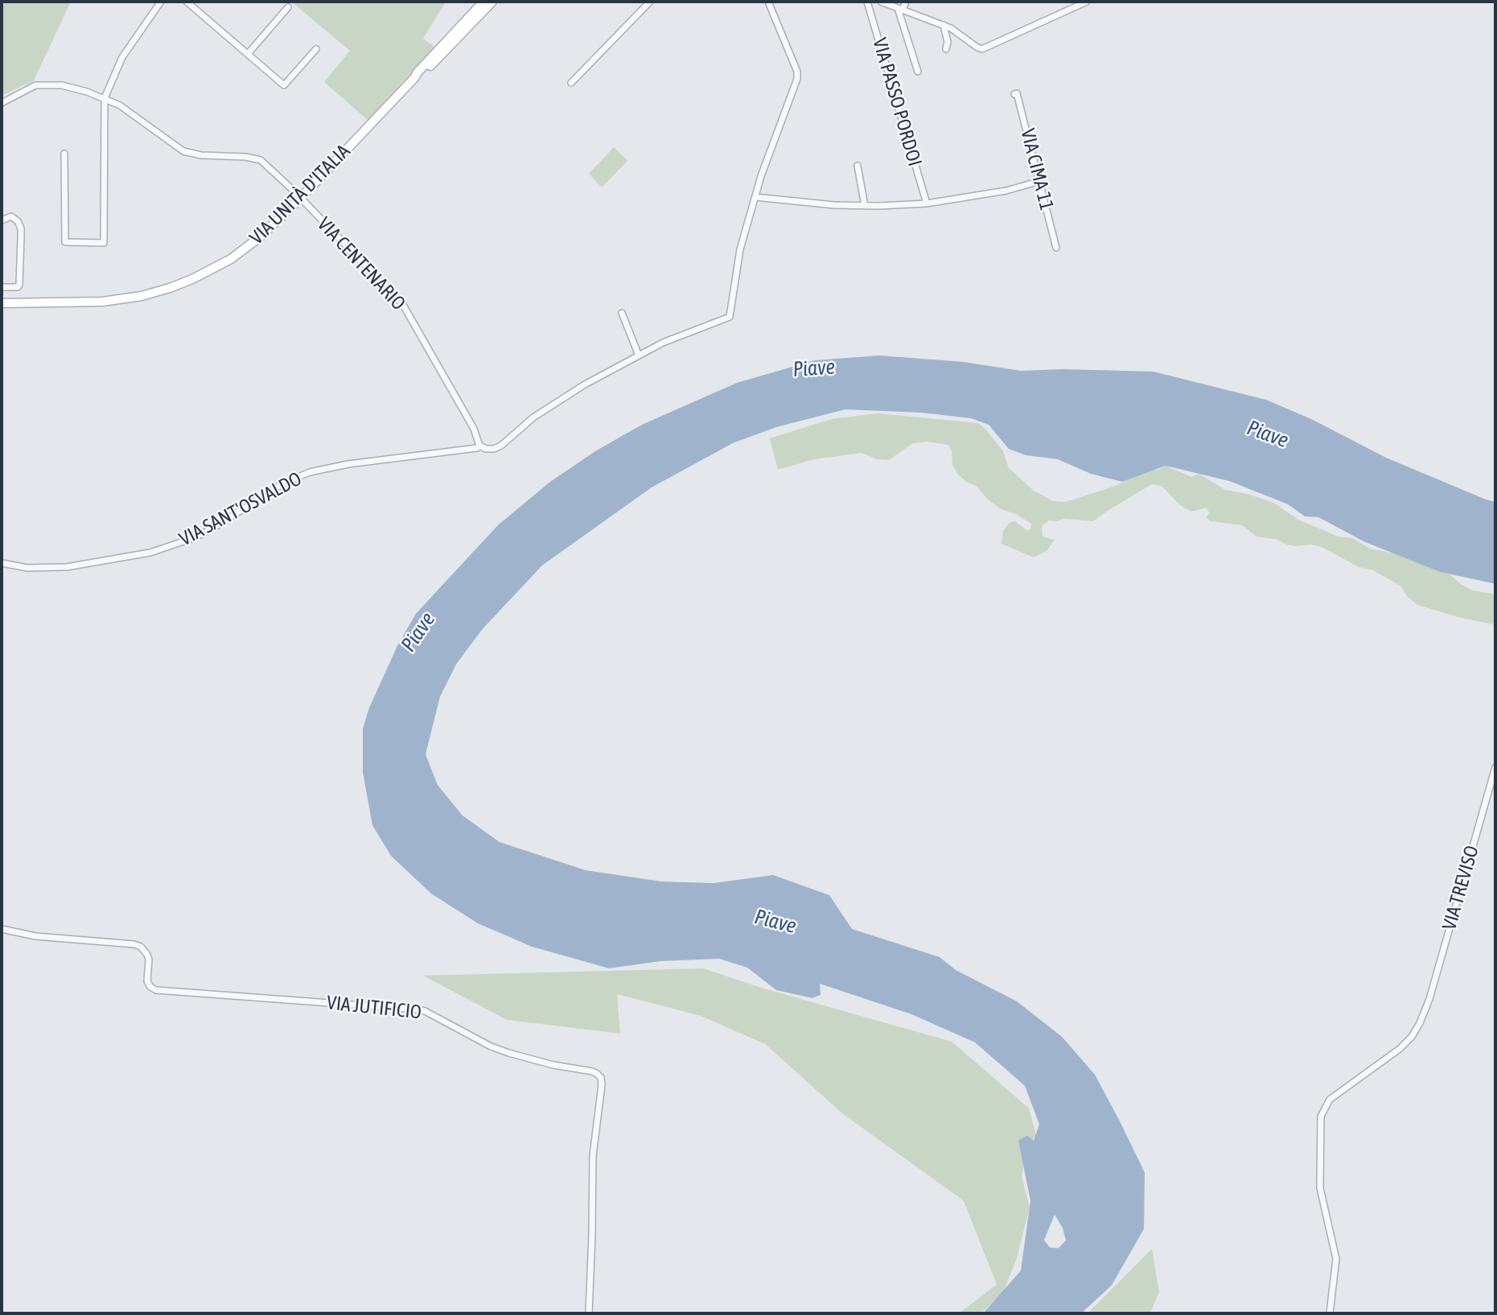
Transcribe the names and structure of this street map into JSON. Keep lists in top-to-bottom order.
{
  "streets": {
    "main road": ["VIA UNITÀ D'ITALIA"],
    "street": [
      "VIA PASSO PORDOI",
      "VIA CIMA 11",
      "VIA CENTENARIO",
      "VIA SANT'OSVALDO",
      "VIA TREVISO",
      "VIA JUTIFICIO"
    ]
  },
  "crossings": [
    ["VIA UNITÀ D'ITALIA", "VIA CENTENARIO"],
    ["VIA CENTENARIO", "VIA SANT'OSVALDO"]
  ],
  "water": ["Piave"]
}
